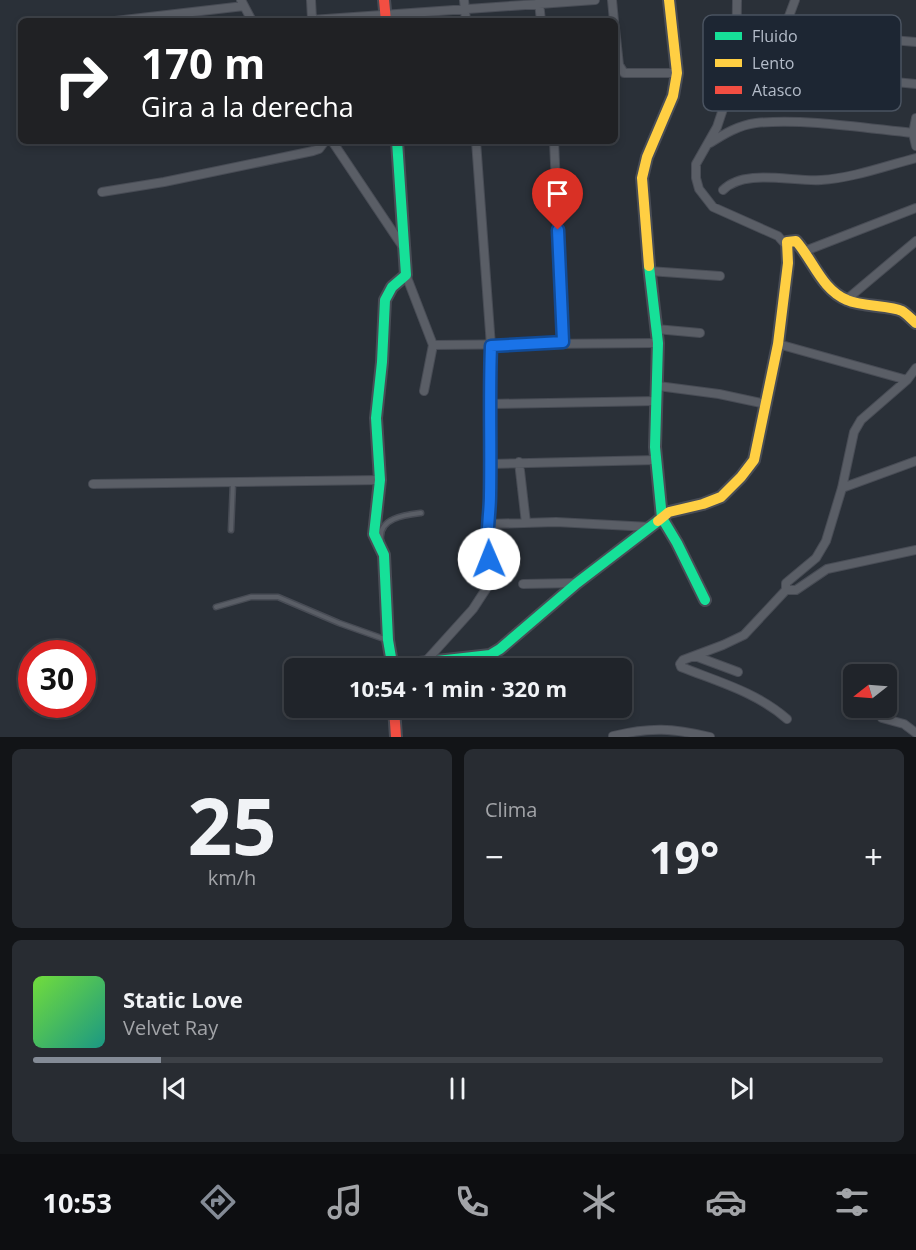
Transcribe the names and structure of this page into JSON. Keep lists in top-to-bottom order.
{
  "legend": ["Fluido", "Lento", "Atasco"],
  "north": "left",
  "page": {
    "turn": ["170 m", "Gira a la derecha"],
    "limit": "30",
    "trip": "10:54 · 1 min · 320 m",
    "tile": [
      ["25", "km/h"],
      "Clima"
    ],
    "heat": ["−", "19°", "+"],
    "song": ["Static Love", "Velvet Ray"],
    "tabs": "10:53"
  }
}
